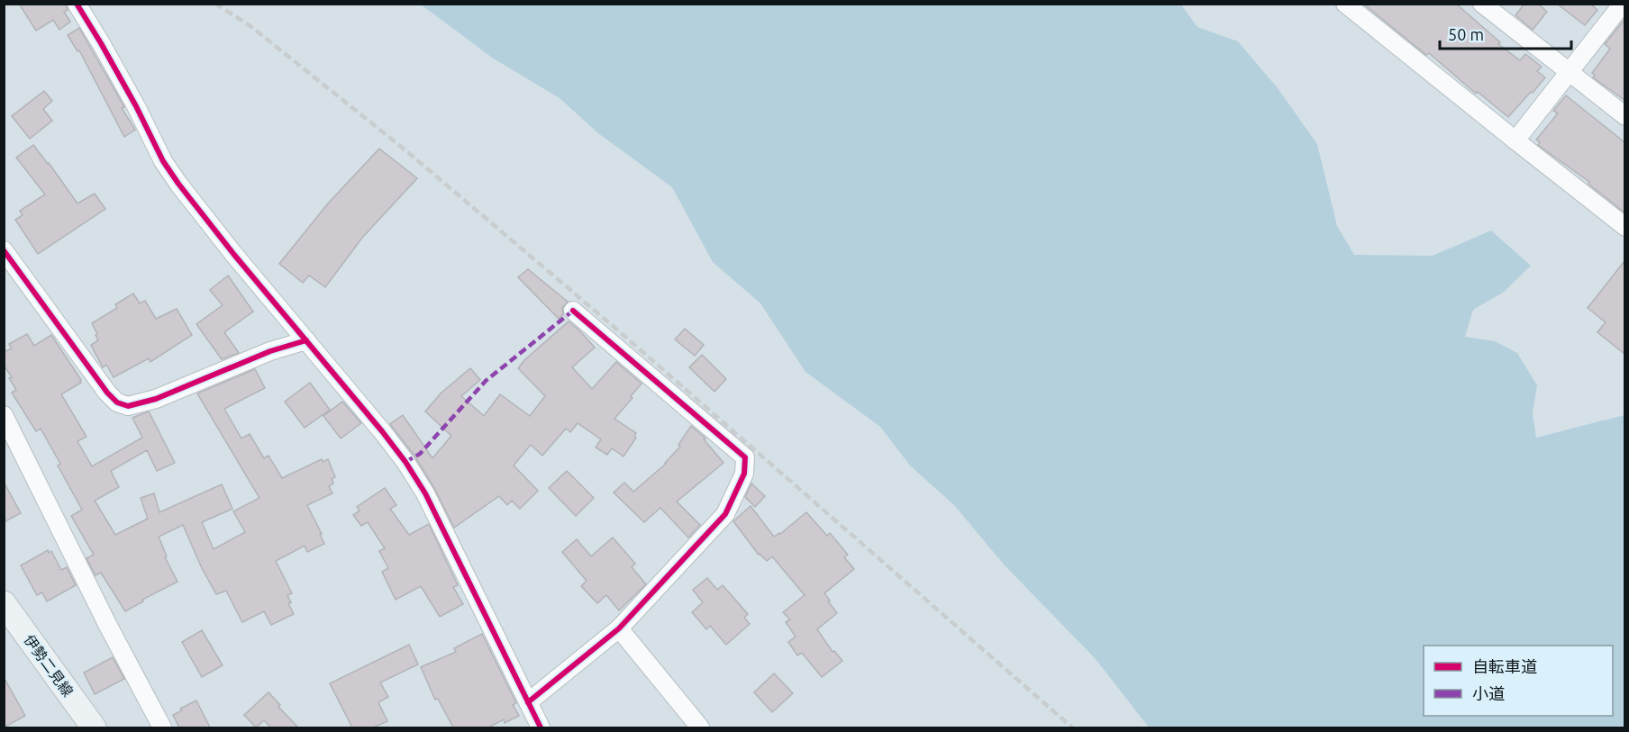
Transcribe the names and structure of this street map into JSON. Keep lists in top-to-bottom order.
{
  "streets": {
    "main road": ["伊勢二見線"]
  },
  "legend": ["自転車道", "小道"],
  "scale_bar": "50 m"
}
